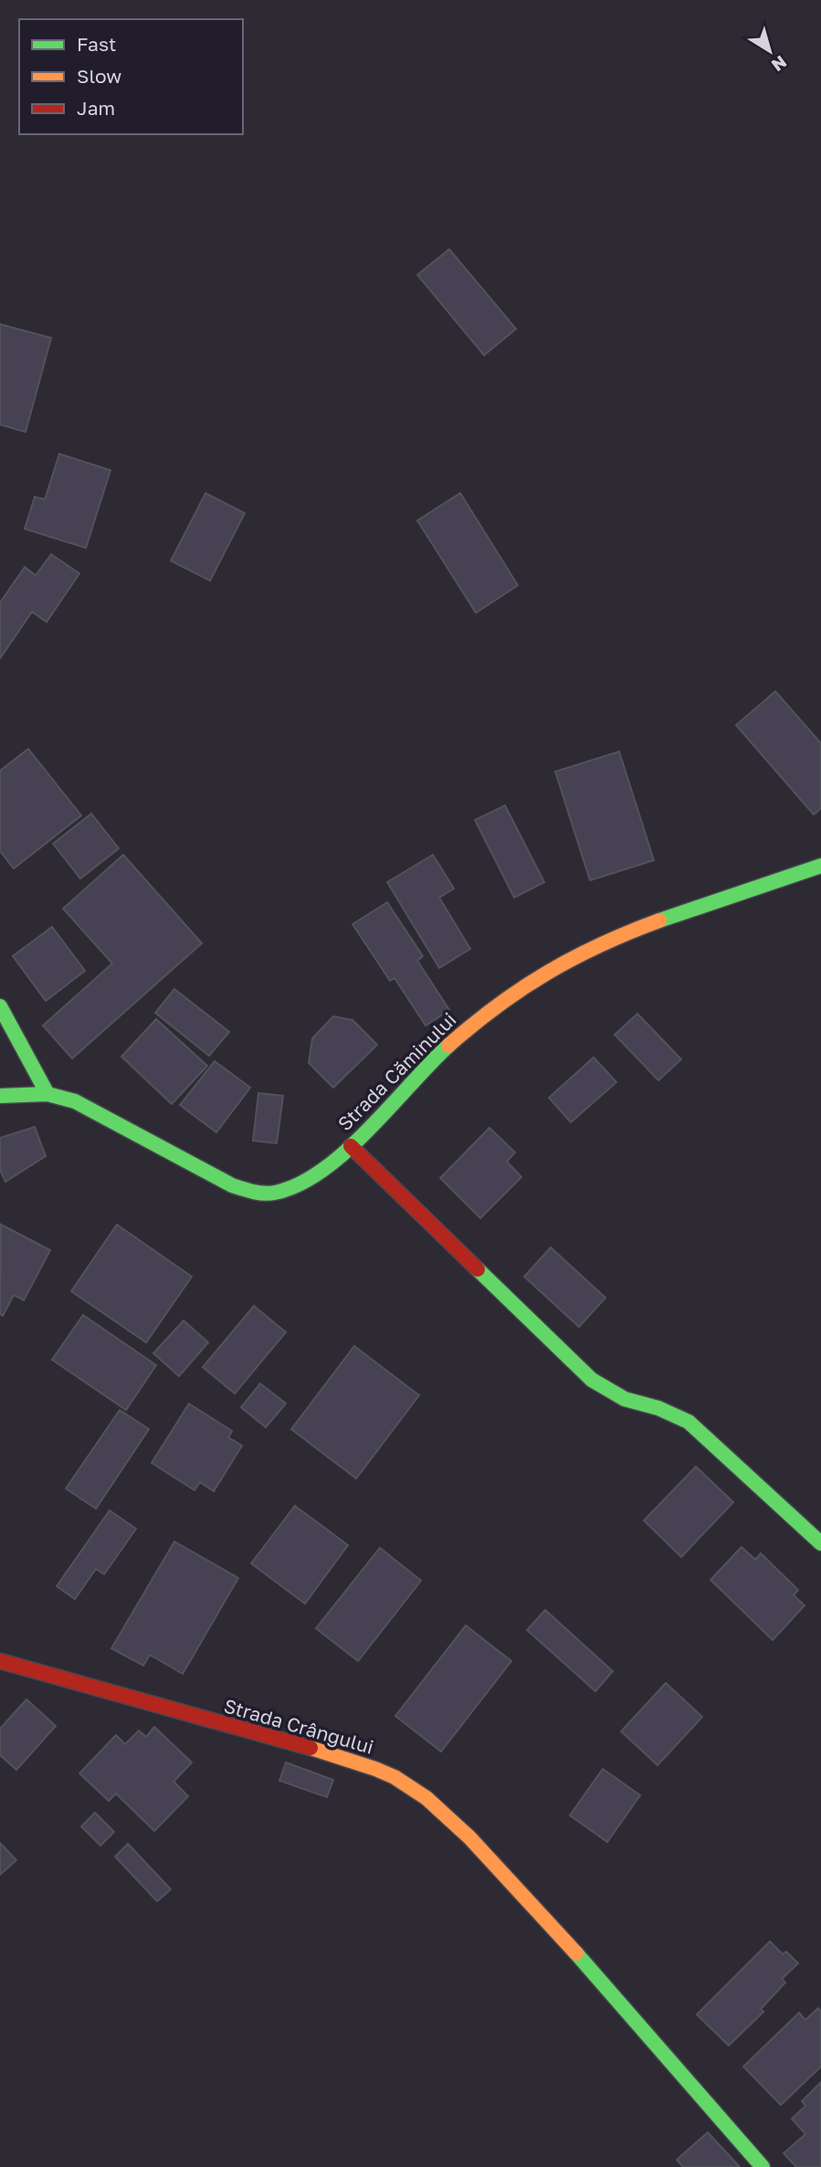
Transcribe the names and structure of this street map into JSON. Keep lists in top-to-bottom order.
{
  "streets": {
    "street": ["Strada Căminului", "Strada Crângului"]
  },
  "legend": ["Fast", "Slow", "Jam"],
  "north": "bottom right"
}
